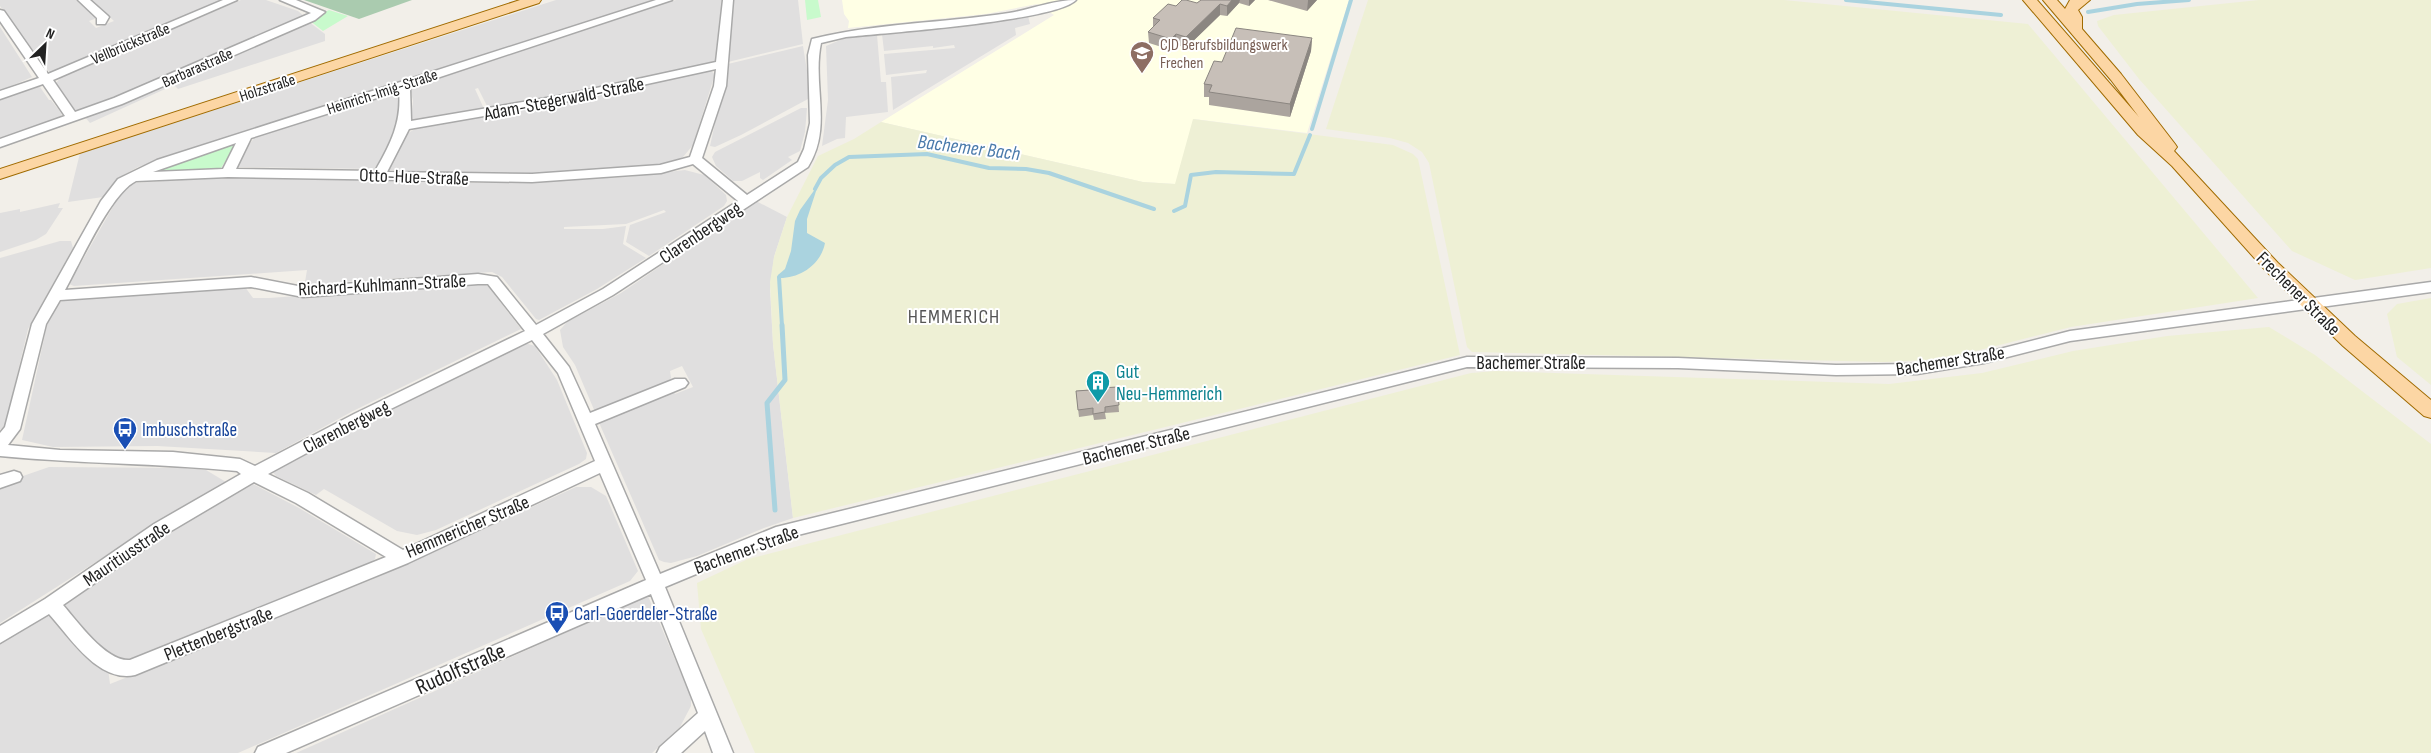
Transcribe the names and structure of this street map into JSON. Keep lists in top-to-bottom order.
{
  "streets": {
    "main road": ["Holzstraße", "Frechener Straße"],
    "street": [
      "Vellbrückstraße",
      "Barbarastraße",
      "Heinrich-Imig-Straße",
      "Adam-Stegerwald-Straße",
      "Otto-Hue-Straße",
      "Clarenbergweg",
      "Richard-Kuhlmann-Straße",
      "Bachemer Straße",
      "Hemmericher Straße",
      "Mauritiusstraße",
      "Plettenbergstraße",
      "Rudolfstraße"
    ]
  },
  "crossings": [
    ["Heinrich-Imig-Straße", "Otto-Hue-Straße"],
    ["Heinrich-Imig-Straße", "Richard-Kuhlmann-Straße"],
    ["Clarenbergweg", "Richard-Kuhlmann-Straße"],
    ["Clarenbergweg", "Hemmericher Straße"],
    ["Clarenbergweg", "Mauritiusstraße"],
    ["Frechener Straße", "Bachemer Straße"],
    ["Bachemer Straße", "Rudolfstraße"],
    ["Hemmericher Straße", "Mauritiusstraße"],
    ["Hemmericher Straße", "Plettenbergstraße"],
    ["Mauritiusstraße", "Plettenbergstraße"]
  ],
  "districts": ["HEMMERICH"],
  "water": ["Bachemer Bach"],
  "places": {
    "school or university": ["CJD Berufsbildungswerk Frechen"],
    "building": ["Gut Neu-Hemmerich"],
    "bus stop": ["Imbuschstraße", "Carl-Goerdeler-Straße"]
  },
  "north": "top right"
}
